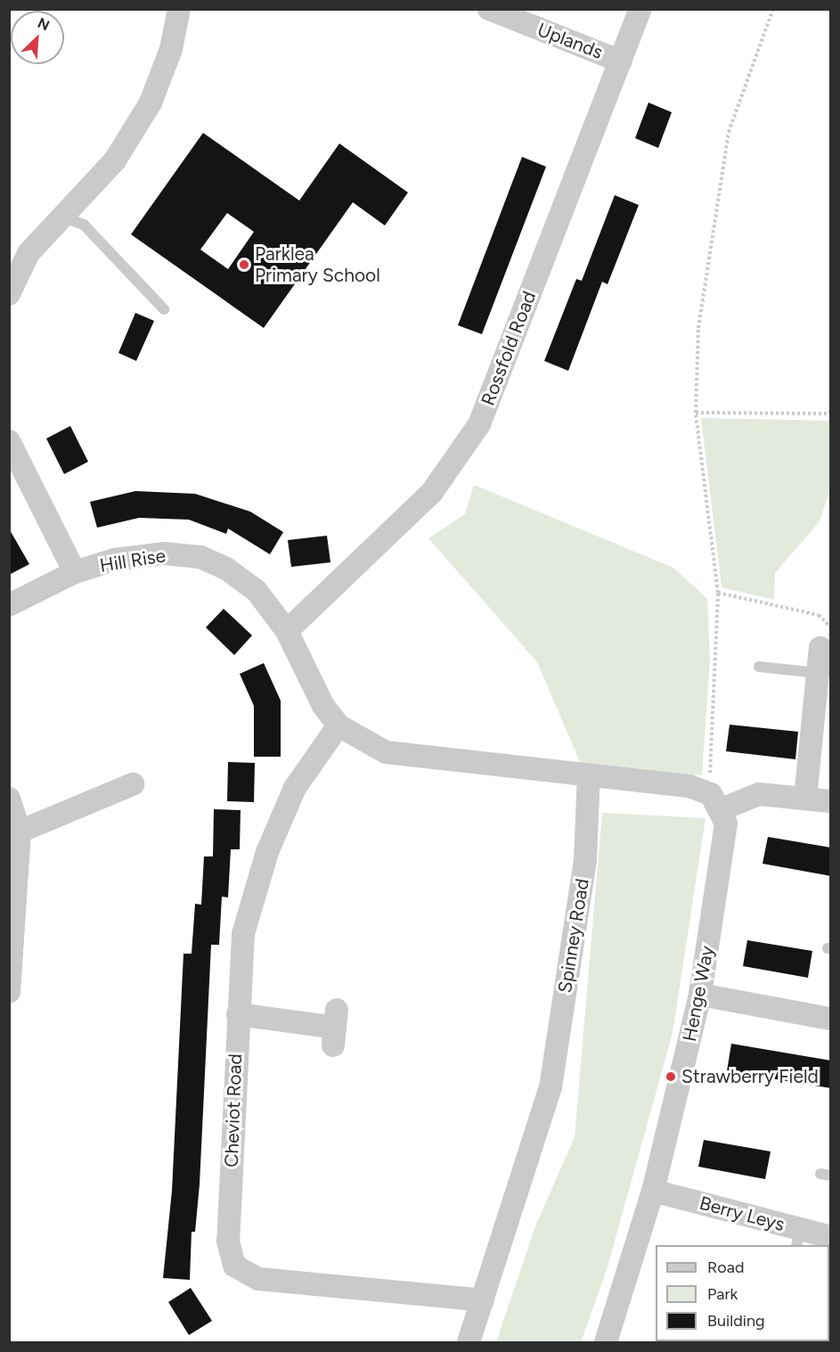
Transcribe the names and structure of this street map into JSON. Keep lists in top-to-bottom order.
{
  "streets": {
    "street": [
      "Uplands",
      "Rossfold Road",
      "Hill Rise",
      "Spinney Road",
      "Henge Way",
      "Cheviot Road",
      "Berry Leys"
    ]
  },
  "crossings": [
    ["Uplands", "Rossfold Road"],
    ["Rossfold Road", "Hill Rise"],
    ["Hill Rise", "Cheviot Road"],
    ["Spinney Road", "Cheviot Road"],
    ["Henge Way", "Berry Leys"]
  ],
  "places": ["Parklea Primary School", "Strawberry Field"],
  "legend": ["Road", "Park", "Building"],
  "north": "top right"
}
